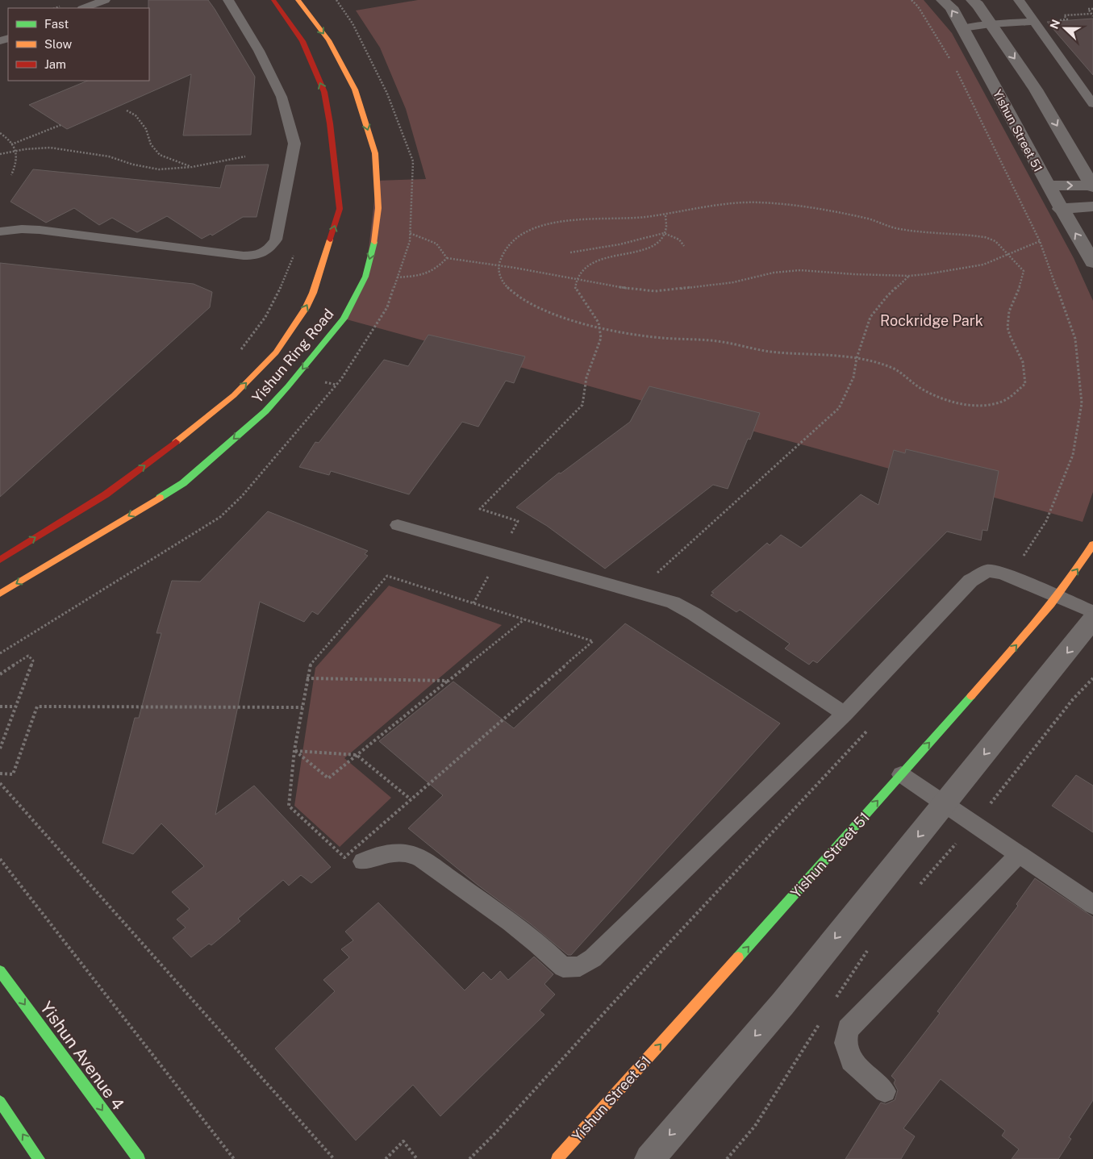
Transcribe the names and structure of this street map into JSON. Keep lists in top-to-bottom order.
{
  "streets": {
    "main road": ["Yishun Street 51", "Yishun Ring Road", "Yishun Avenue 4"]
  },
  "one_way": ["Yishun Avenue 4"],
  "parks": ["Rockridge Park"],
  "legend": ["Fast", "Slow", "Jam"],
  "north": "left"
}
